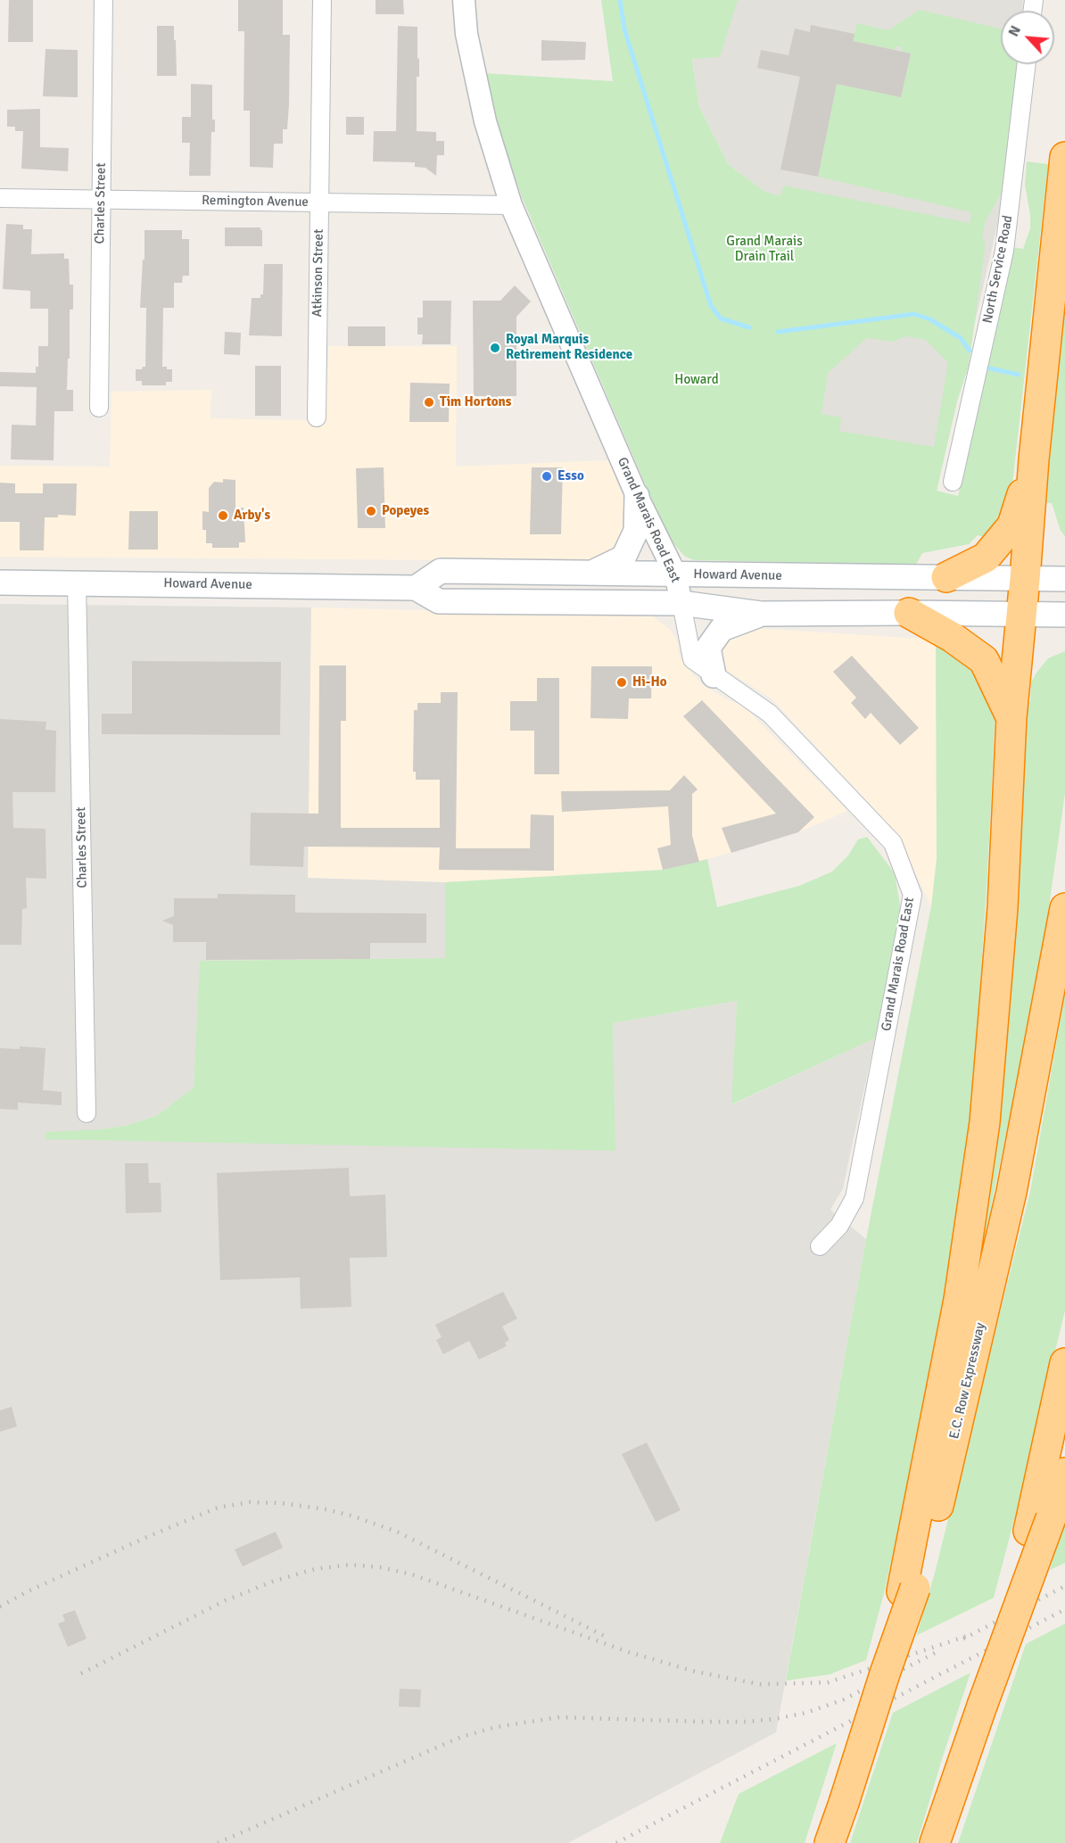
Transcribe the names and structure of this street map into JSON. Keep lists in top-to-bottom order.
{
  "streets": {
    "highway": ["E.C. Row Expressway"],
    "main road": ["Howard Avenue"],
    "street": [
      "Remington Avenue",
      "Charles Street",
      "North Service Road",
      "Atkinson Street",
      "Grand Marais Road East"
    ]
  },
  "crossings": [
    ["Remington Avenue", "Charles Street"],
    ["Remington Avenue", "Atkinson Street"],
    ["Remington Avenue", "Grand Marais Road East"],
    ["Charles Street", "Howard Avenue"],
    ["Grand Marais Road East", "Howard Avenue"]
  ],
  "parks": ["Grand Marais Drain Trail", "Howard"],
  "places": [
    "Royal Marquis Retirement Residence",
    "Tim Hortons",
    "Esso",
    "Popeyes",
    "Arby's",
    "Hi-Ho"
  ],
  "north": "top left"
}
